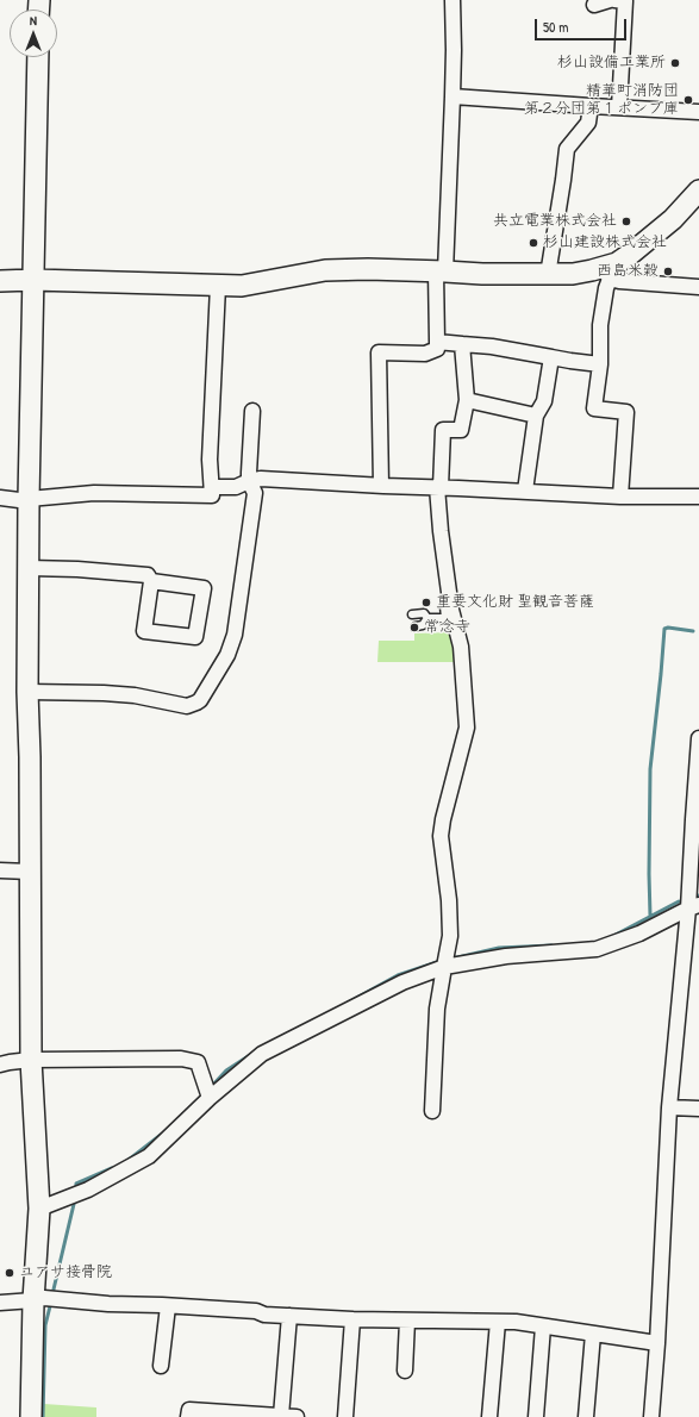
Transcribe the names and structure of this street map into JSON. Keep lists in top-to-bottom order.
{
  "places": [
    "杉山設備工業所",
    "精華町消防団 第２分団第１ポンプ庫",
    "共立電業株式会社",
    "杉山建設株式会社",
    "西島米穀",
    "重要文化財 聖観音菩薩",
    "常念寺",
    "ユアサ接骨院"
  ],
  "scale_bar": "50 m",
  "north": "top"
}
